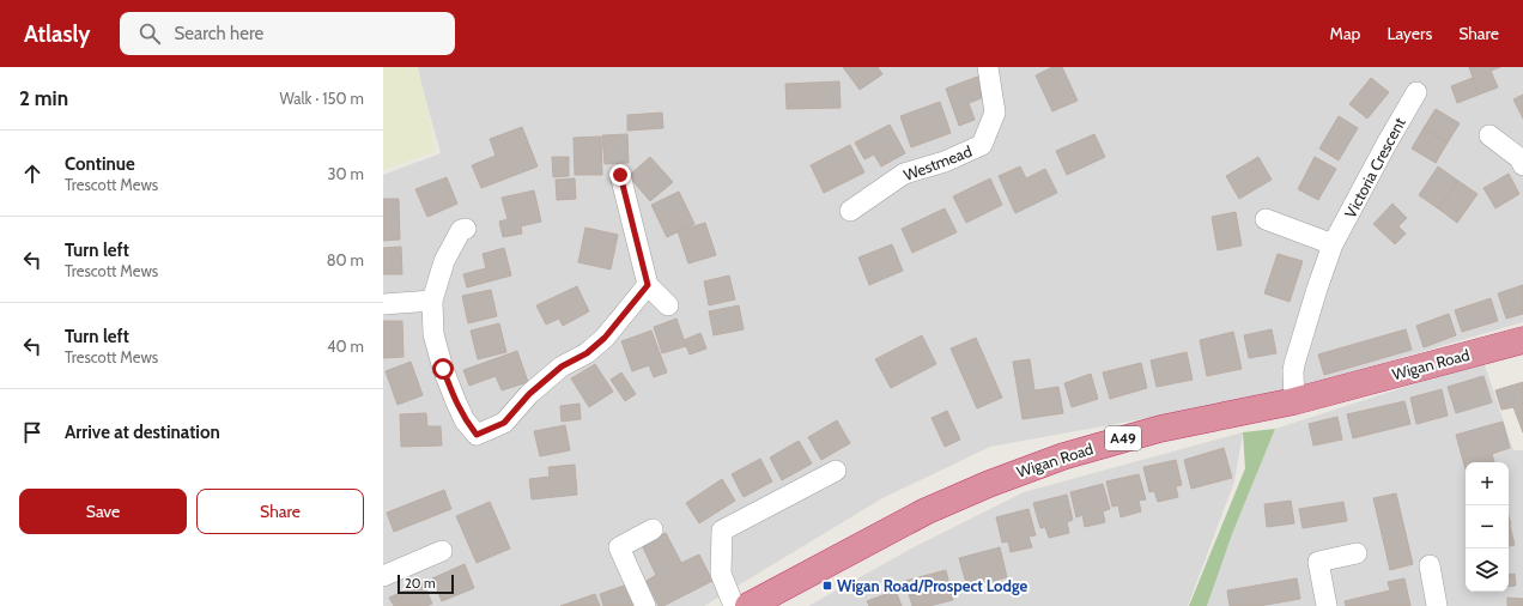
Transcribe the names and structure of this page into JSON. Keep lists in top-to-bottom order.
{
  "streets": {
    "highway": ["Wigan Road", "A49"],
    "street": ["Westmead", "Victoria Crescent"]
  },
  "crossings": [
    ["Victoria Crescent", "Wigan Road"]
  ],
  "places": {
    "transit": ["Wigan Road/Prospect Lodge"]
  },
  "scale_bar": "20 m",
  "page": {
    "header": "Atlasly",
    "search": "Search here",
    "nav": ["Map", "Layers", "Share"],
    "heading": ["2 min", "Walk · 150 m"],
    "list": [
      ["Continue", "Trescott Mews", "30 m"],
      ["Turn left", "Trescott Mews", "80 m"],
      ["Turn left", "Trescott Mews", "40 m"],
      "Arrive at destination"
    ],
    "map_buttons": ["+", "−"],
    "buttons": ["Save", "Share"],
    "scale": "20 m"
  }
}
